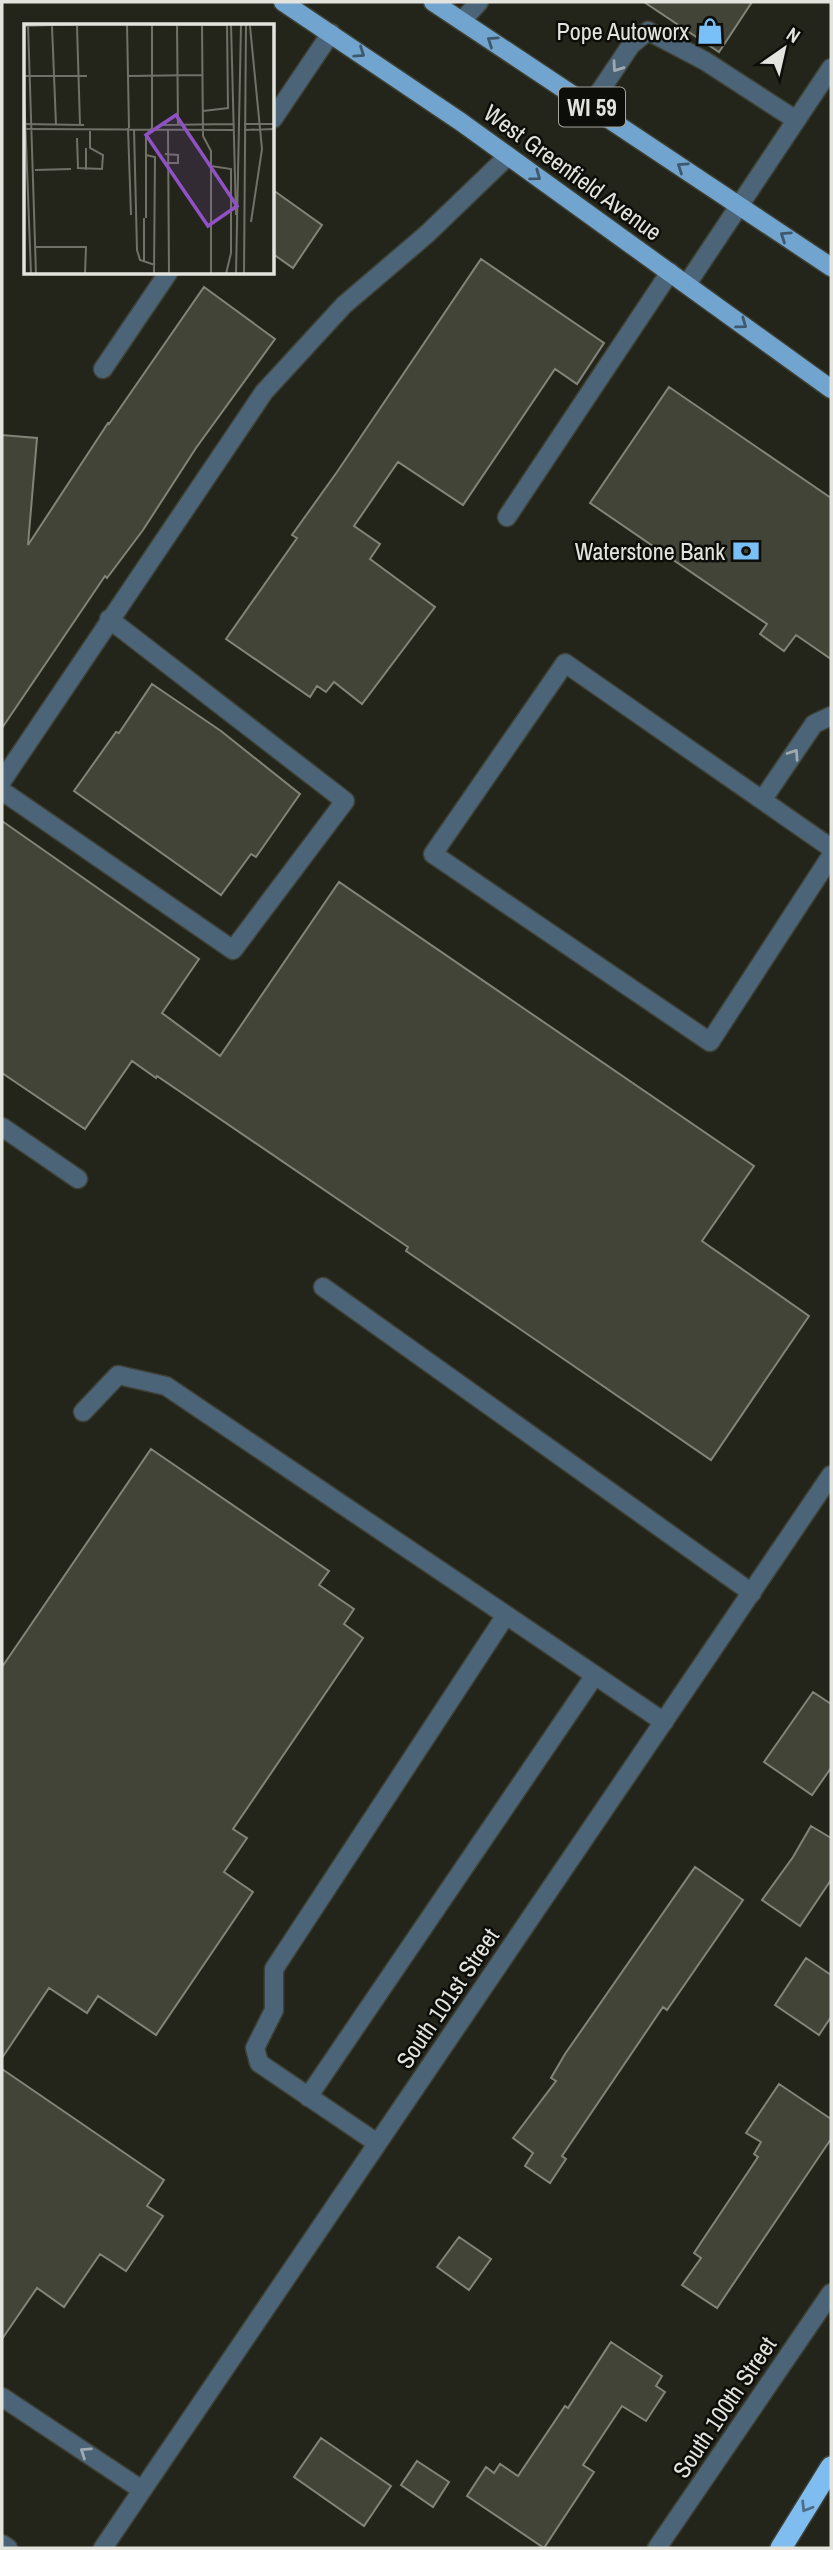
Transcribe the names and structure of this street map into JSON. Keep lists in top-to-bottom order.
{
  "streets": {
    "main road": ["WI 59", "West Greenfield Avenue"],
    "street": ["South 101st Street", "South 100th Street"]
  },
  "places": {
    "shop": ["Pope Autoworx"],
    "bank": ["Waterstone Bank"]
  },
  "north": "top right"
}
